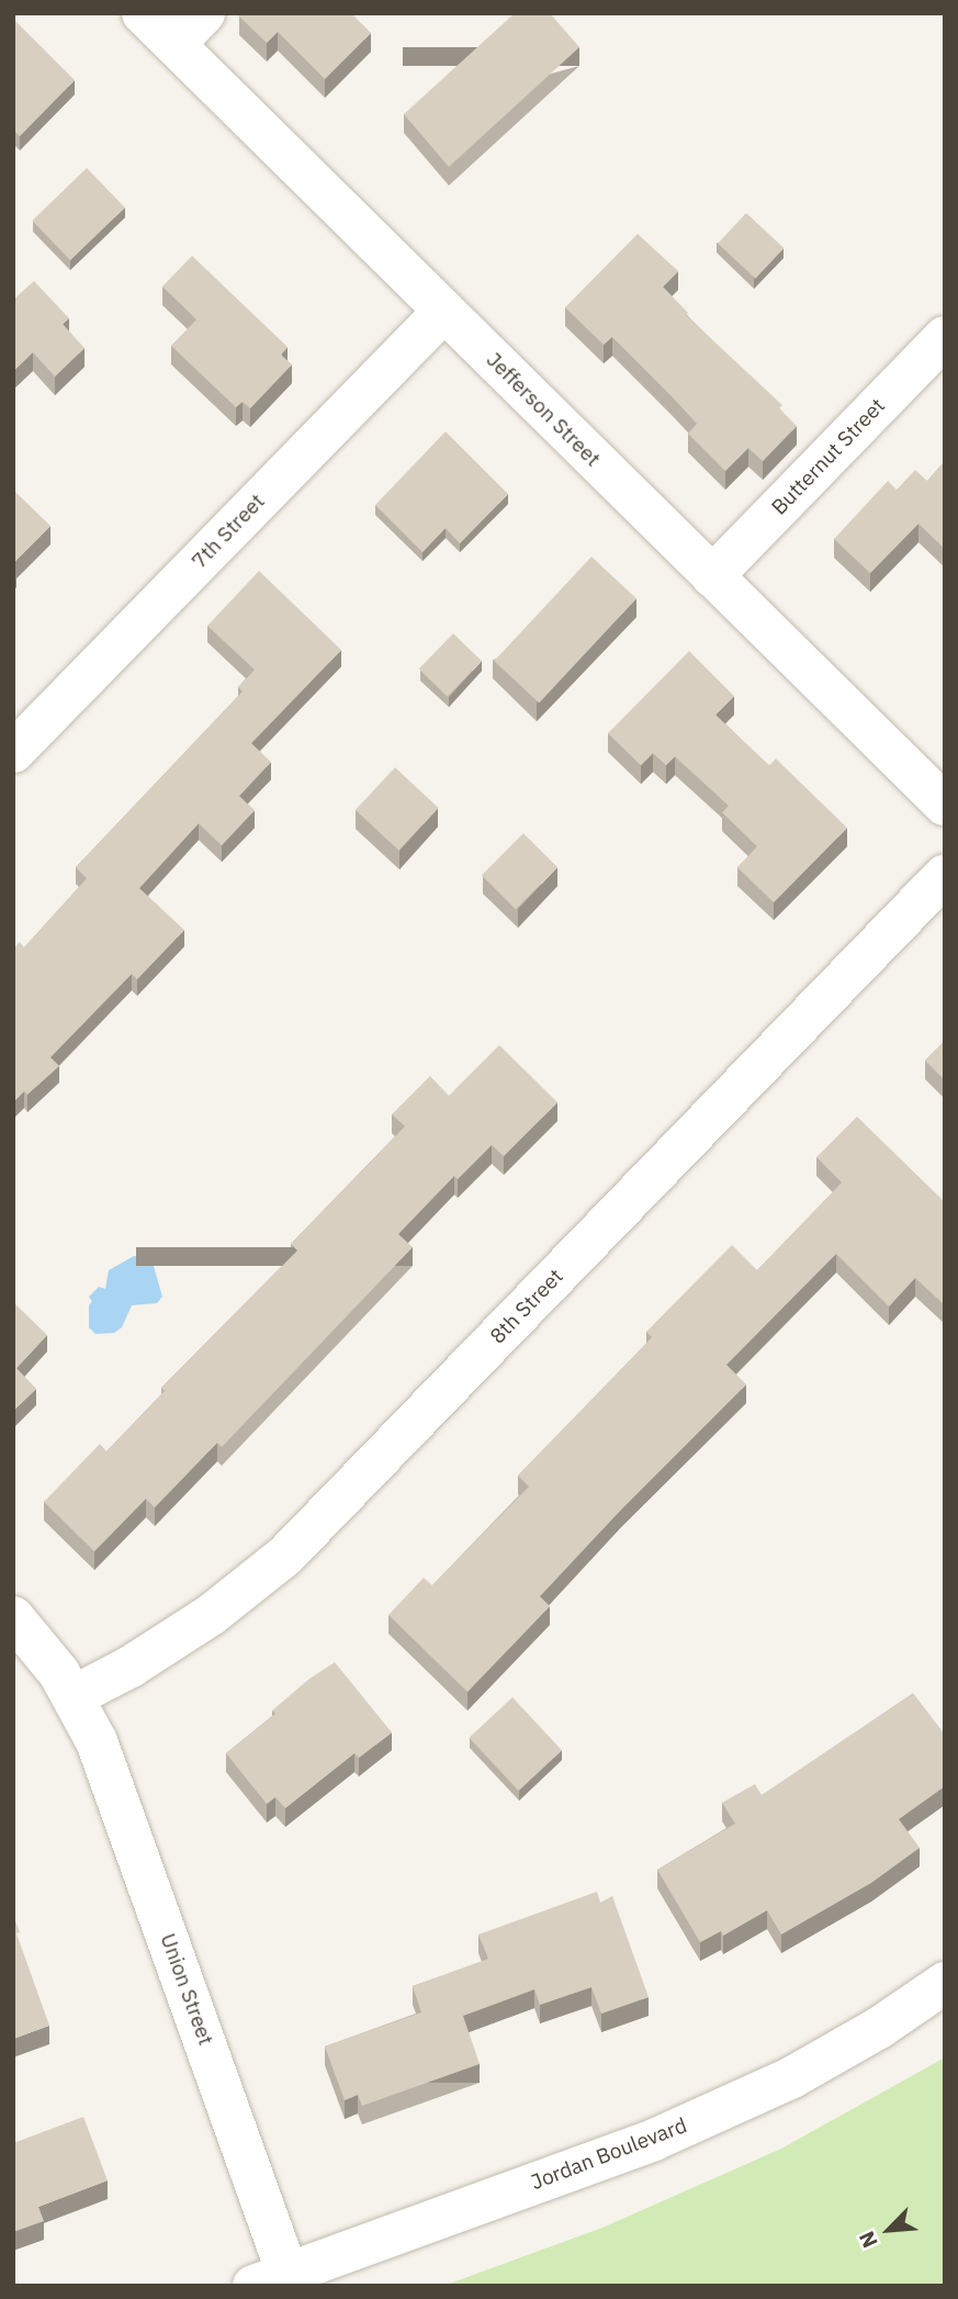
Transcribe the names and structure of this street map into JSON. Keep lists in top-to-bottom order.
{
  "streets": {
    "street": [
      "Jefferson Street",
      "Butternut Street",
      "7th Street",
      "8th Street",
      "Union Street",
      "Jordan Boulevard"
    ]
  },
  "crossings": [
    ["Jefferson Street", "Butternut Street"],
    ["Jefferson Street", "7th Street"],
    ["8th Street", "Union Street"],
    ["Union Street", "Jordan Boulevard"]
  ],
  "north": "bottom left"
}
